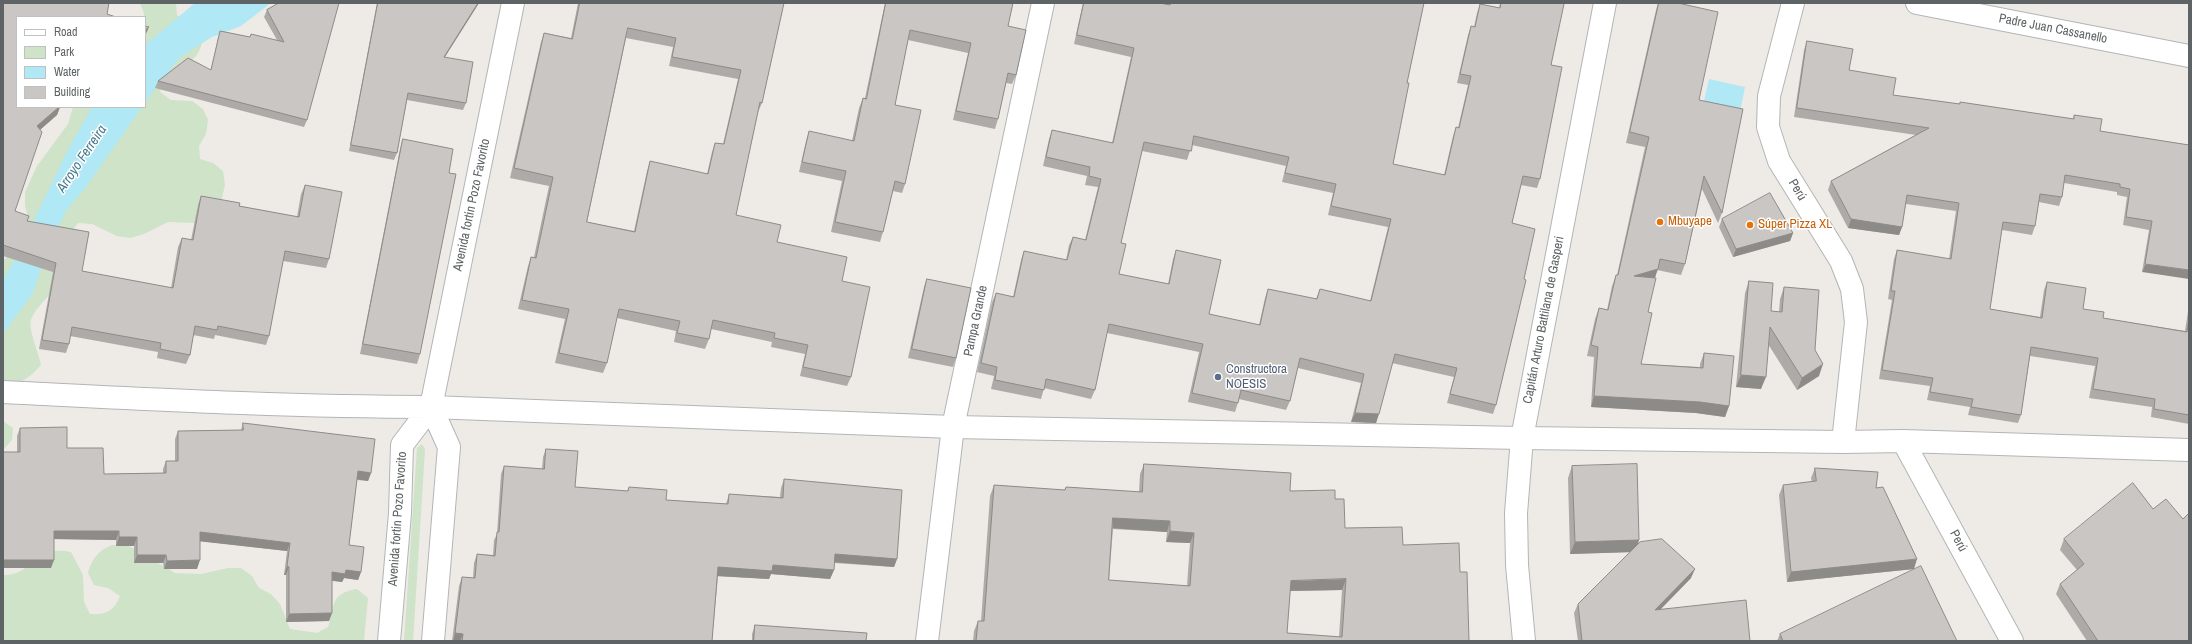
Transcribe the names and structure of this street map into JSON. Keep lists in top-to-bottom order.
{
  "streets": {
    "street": [
      "Padre Juan Cassanello",
      "Perú",
      "Avenida fortin Pozo Favorito",
      "Capitán Arturo Battilana de Gasperi",
      "Pampa Grande"
    ]
  },
  "water": ["Arroyo Ferreira"],
  "places": ["Mbuyape", "Súper Pizza XL", "Constructora NOESIS"],
  "legend": [
    "Road",
    "Park",
    "Water",
    "Building"
  ]
}
